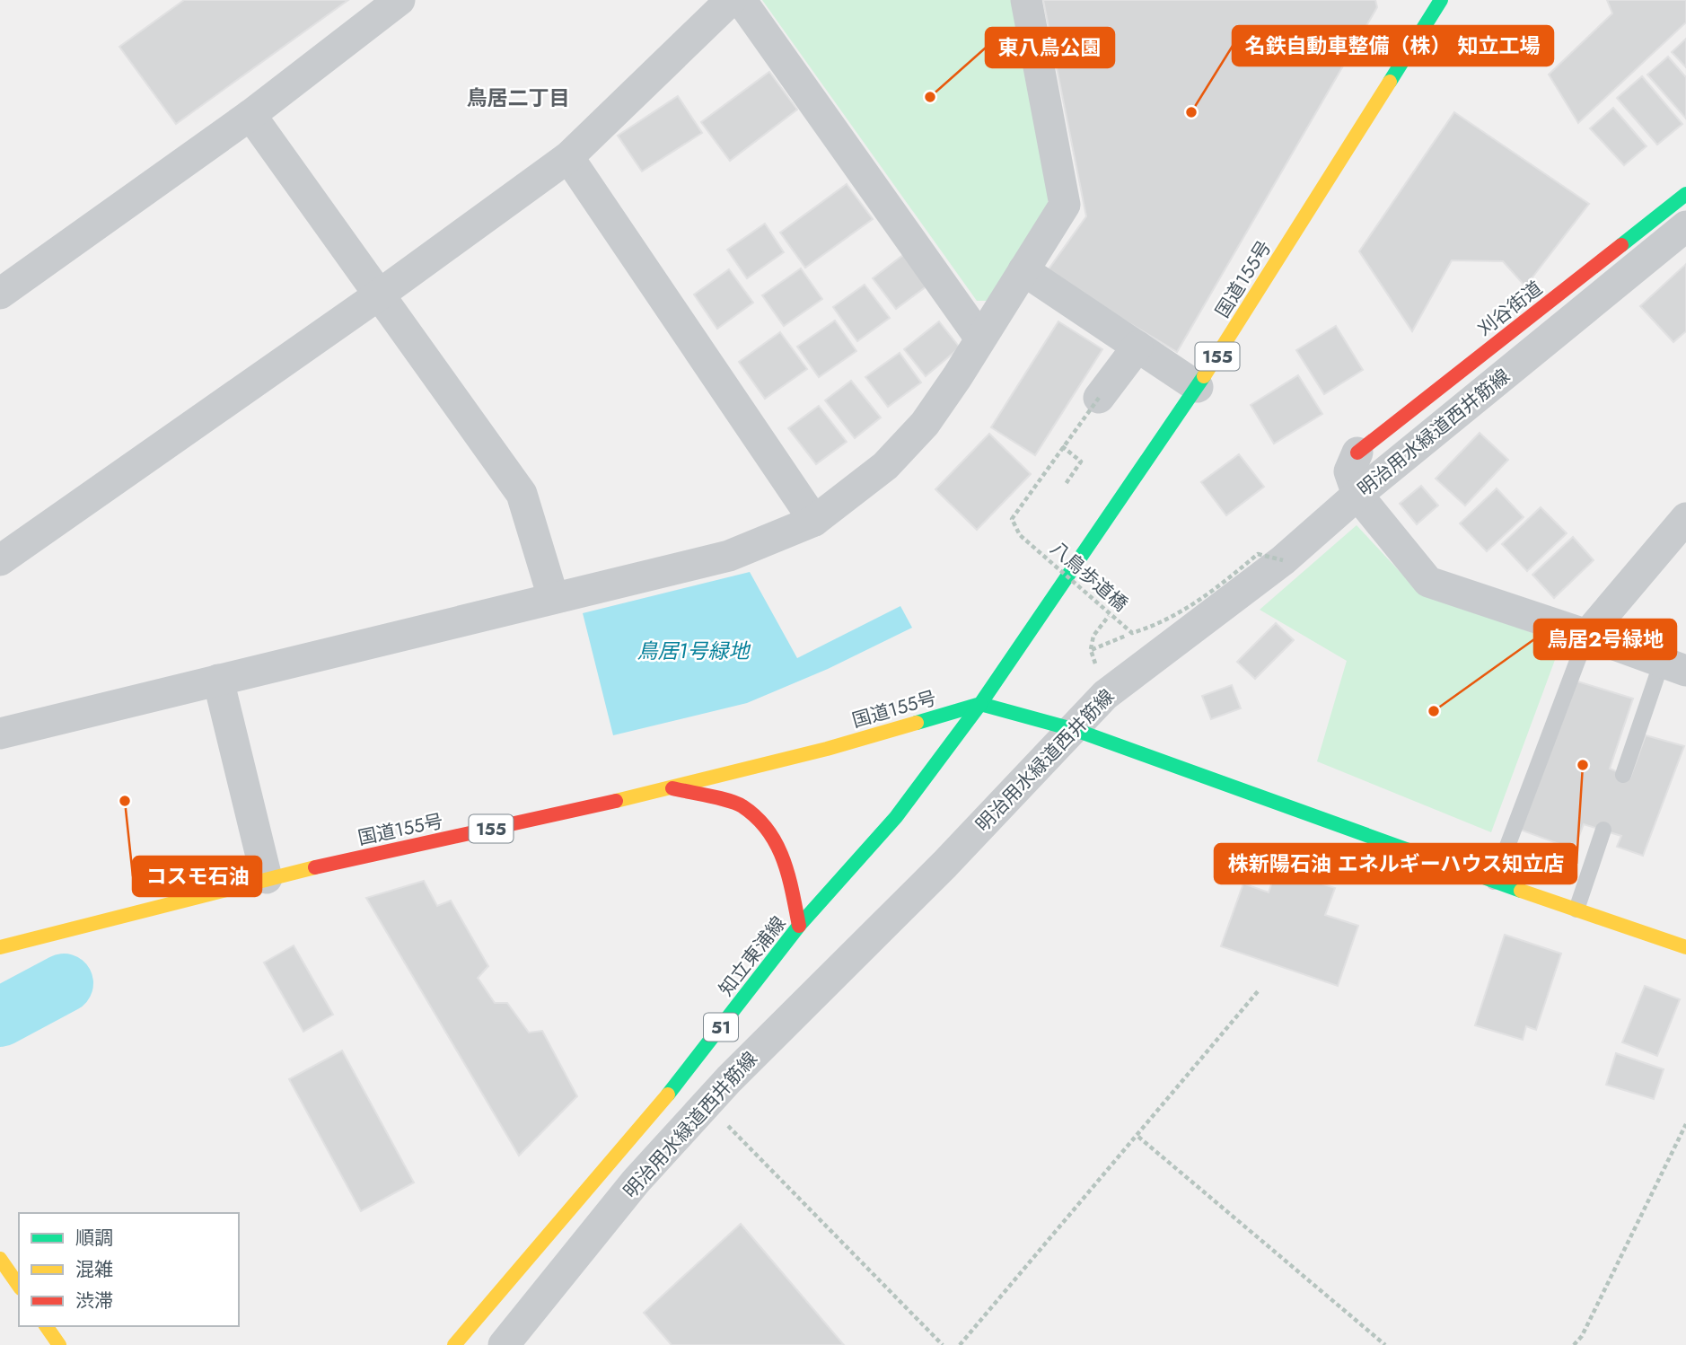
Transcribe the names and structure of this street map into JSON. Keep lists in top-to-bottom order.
{
  "streets": {
    "main road": [
      "国道155号",
      "刈谷街道",
      "155",
      "知立東浦線",
      "51"
    ],
    "street": ["明治用水緑道西井筋線"],
    "path": ["八鳥歩道橋"]
  },
  "crossings": [
    ["国道155号", "知立東浦線"],
    ["明治用水緑道西井筋線", "八鳥歩道橋"]
  ],
  "districts": ["鳥居二丁目"],
  "water": ["鳥居1号緑地"],
  "places": [
    "東八鳥公園",
    "名鉄自動車整備（株） 知立工場",
    "鳥居2号緑地",
    "株新陽石油 エネルギーハウス知立店",
    "コスモ石油"
  ],
  "legend": ["順調", "混雑", "渋滞"]
}
